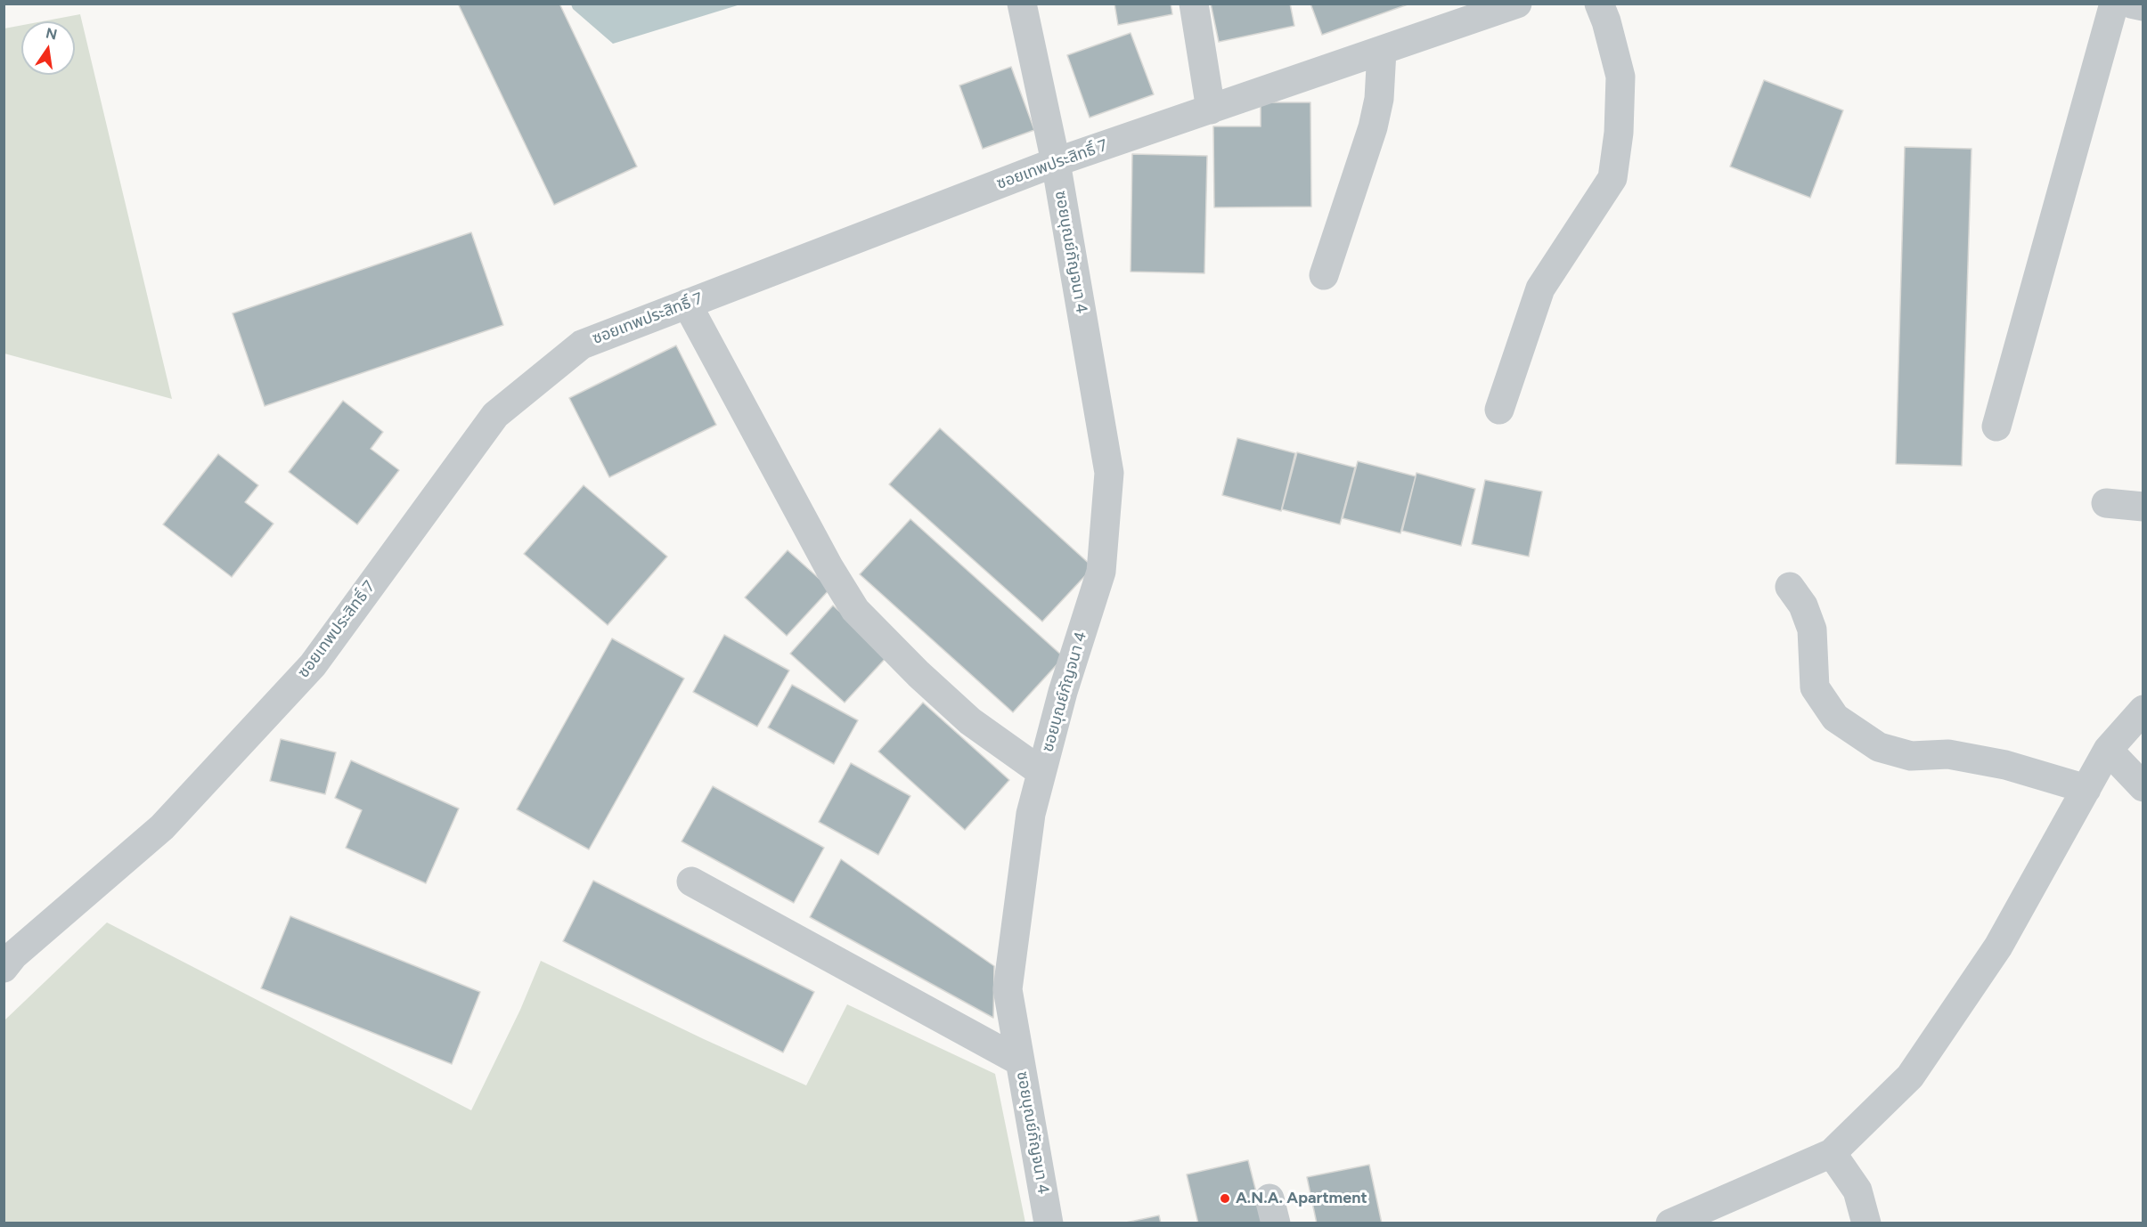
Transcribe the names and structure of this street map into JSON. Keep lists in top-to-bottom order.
{
  "streets": {
    "street": ["ซอยเทพประสิทธิ์ 7", "ซอยบุณย์กัญจนา 4"]
  },
  "crossings": [
    ["ซอยเทพประสิทธิ์ 7", "ซอยบุณย์กัญจนา 4"]
  ],
  "places": ["A.N.A. Apartment"],
  "north": "top"
}
